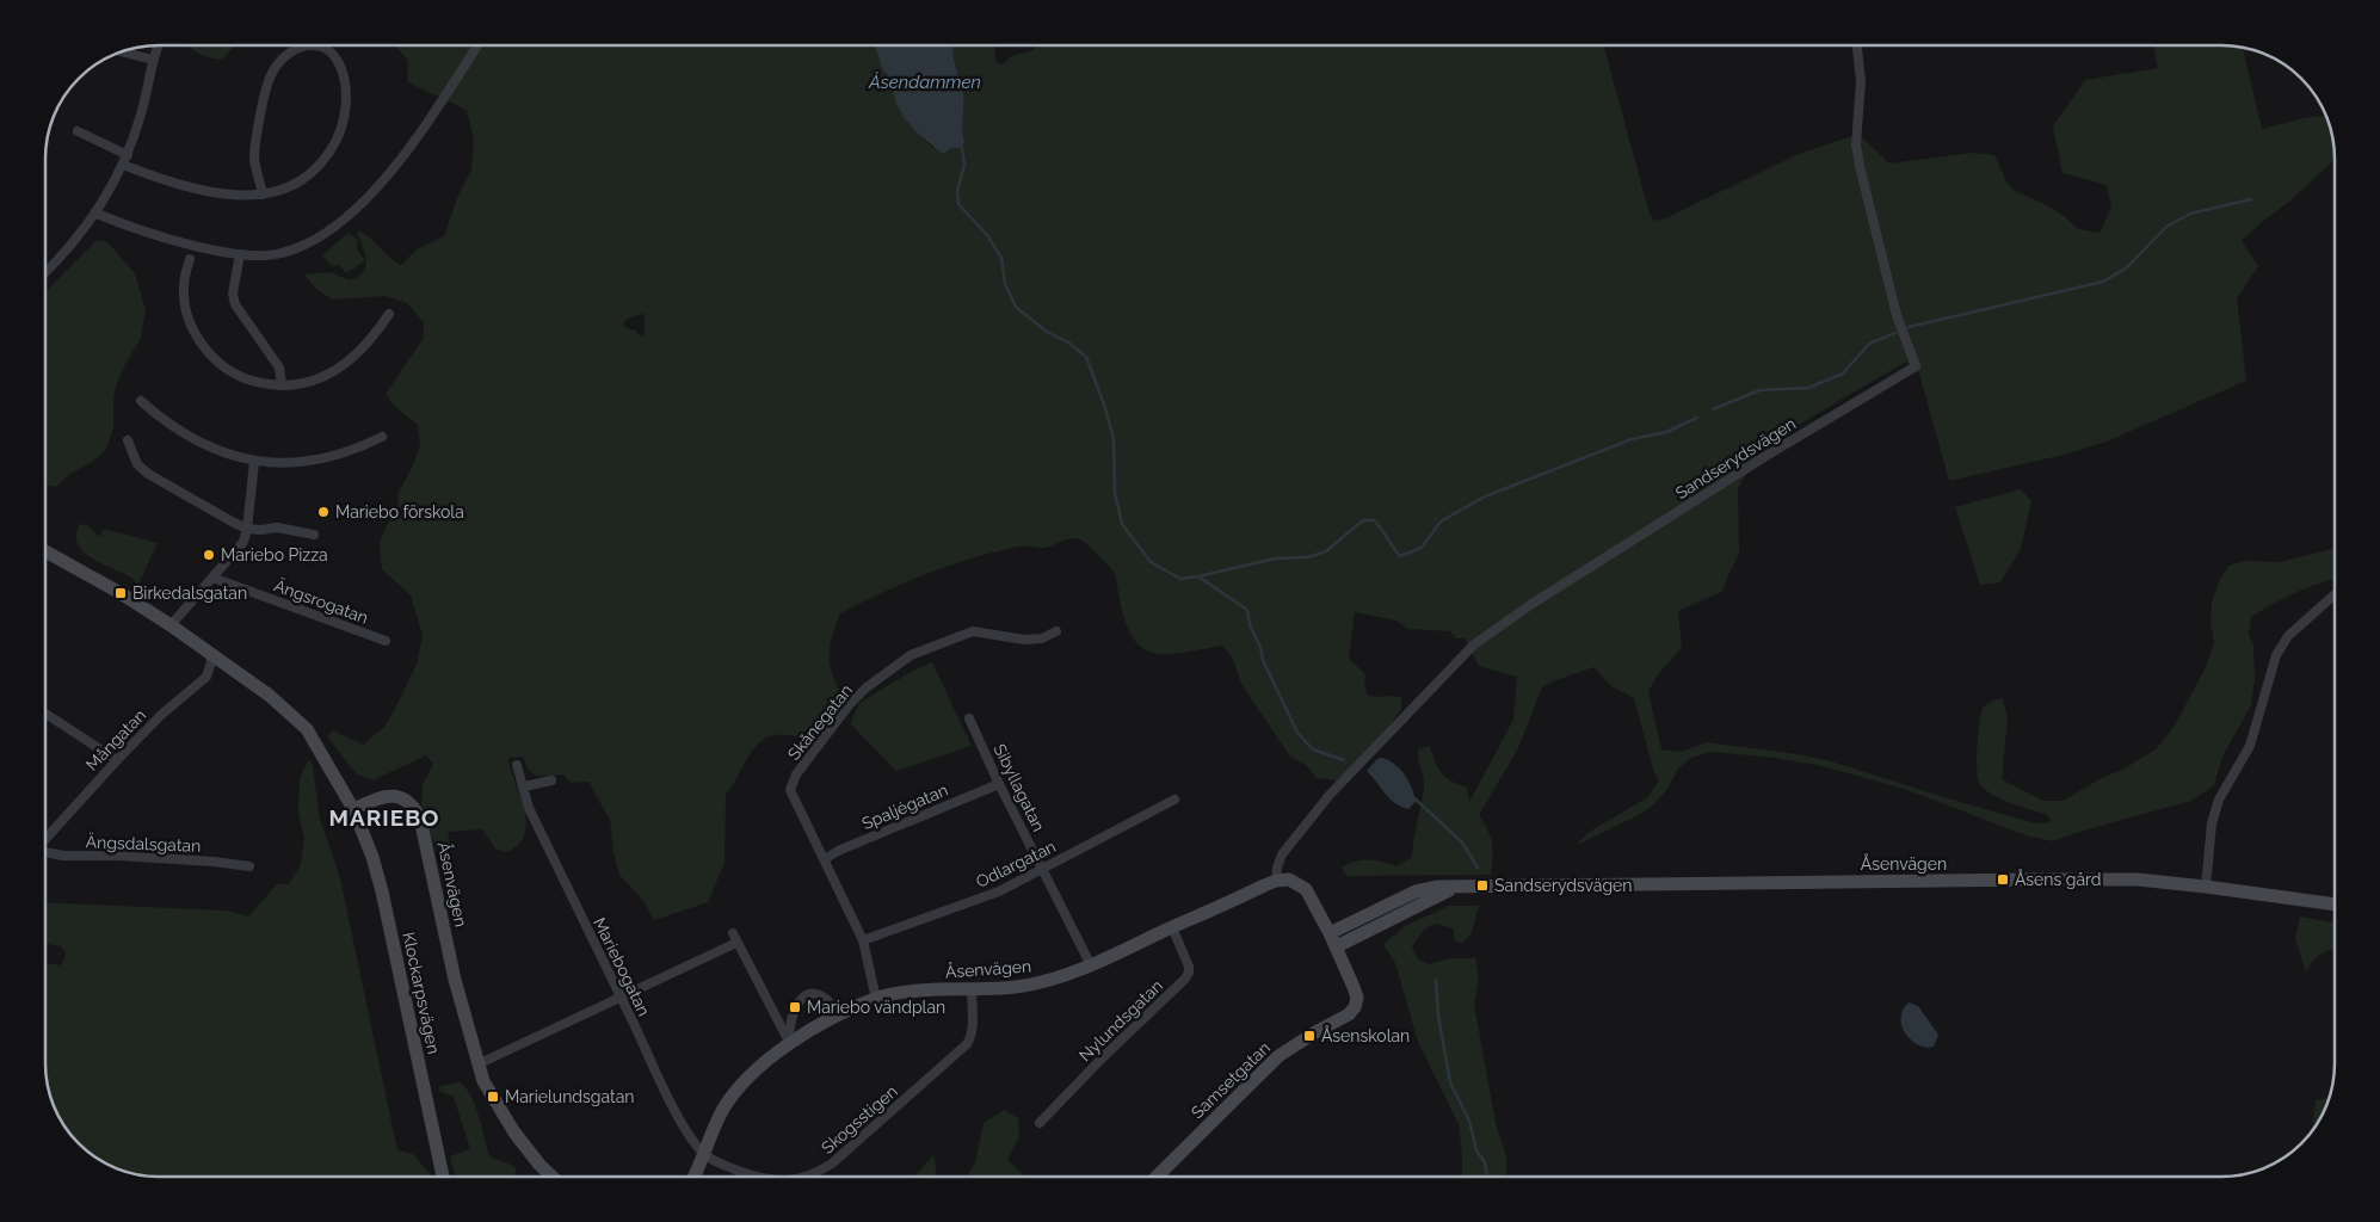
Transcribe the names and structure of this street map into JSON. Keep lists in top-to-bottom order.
{
  "streets": {
    "street": [
      "Sandserydsvägen",
      "Ängsrogatan",
      "Skånegatan",
      "Mångatan",
      "Sibyllagatan",
      "Spaljégatan",
      "Ängsdalsgatan",
      "Odlargatan",
      "Åsenvägen",
      "Mariebogatan",
      "Klockarpsvägen",
      "Nylundsgatan",
      "Samsetgatan",
      "Skogsstigen"
    ]
  },
  "crossings": [
    ["Sandserydsvägen", "Åsenvägen"],
    ["Skånegatan", "Spaljégatan"],
    ["Skånegatan", "Odlargatan"],
    ["Skånegatan", "Åsenvägen"],
    ["Sibyllagatan", "Spaljégatan"],
    ["Sibyllagatan", "Odlargatan"],
    ["Sibyllagatan", "Åsenvägen"],
    ["Åsenvägen", "Mariebogatan"],
    ["Åsenvägen", "Klockarpsvägen"],
    ["Åsenvägen", "Nylundsgatan"],
    ["Åsenvägen", "Samsetgatan"],
    ["Åsenvägen", "Skogsstigen"],
    ["Mariebogatan", "Skogsstigen"]
  ],
  "districts": ["MARIEBO"],
  "water": ["Åsendammen"],
  "places": {
    "other": ["Mariebo förskola", "Mariebo Pizza"],
    "transit": [
      "Birkedalsgatan",
      "Åsens gård",
      "Sandserydsvägen",
      "Mariebo vändplan",
      "Åsenskolan",
      "Marielundsgatan"
    ]
  }
}
